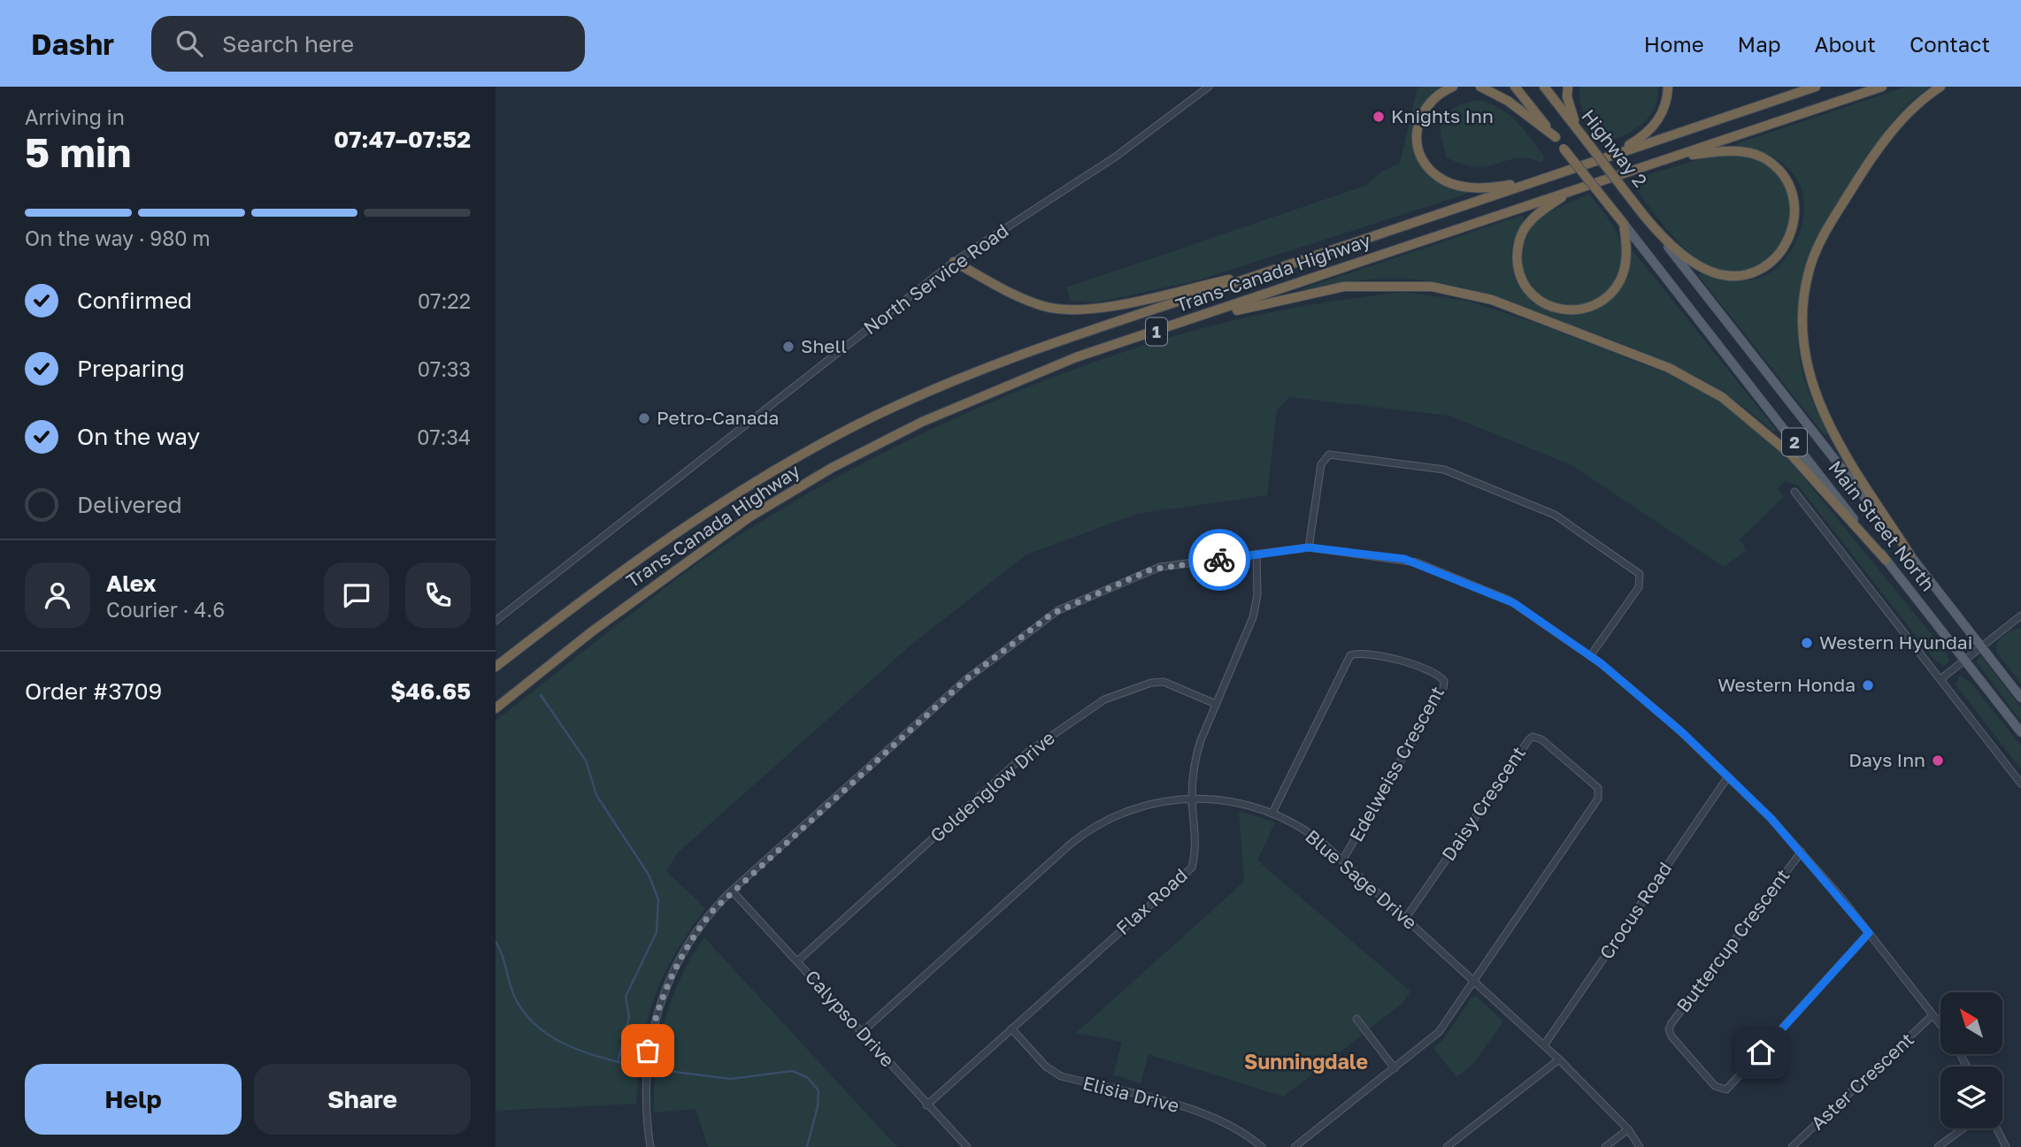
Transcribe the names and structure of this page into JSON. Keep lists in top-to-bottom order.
{
  "streets": {
    "highway": [
      "Highway 2",
      "Trans-Canada Highway",
      "1",
      "2"
    ],
    "main road": ["Main Street North"],
    "street": [
      "North Service Road",
      "Edelweiss Crescent",
      "Goldenglow Drive",
      "Daisy Crescent",
      "Blue Sage Drive",
      "Flax Road",
      "Crocus Road",
      "Buttercup Crescent",
      "Calypso Drive",
      "Aster Crescent",
      "Elisia Drive"
    ]
  },
  "crossings": [
    ["Highway 2", "Trans-Canada Highway"],
    ["Highway 2", "Main Street North"],
    ["2", "Main Street North"],
    ["Edelweiss Crescent", "Blue Sage Drive"],
    ["Goldenglow Drive", "Flax Road"],
    ["Goldenglow Drive", "Calypso Drive"],
    ["Daisy Crescent", "Blue Sage Drive"],
    ["Blue Sage Drive", "Flax Road"],
    ["Blue Sage Drive", "Crocus Road"],
    ["Blue Sage Drive", "Calypso Drive"],
    ["Flax Road", "Calypso Drive"],
    ["Flax Road", "Elisia Drive"]
  ],
  "districts": ["Sunningdale"],
  "places": [
    "Knights Inn",
    "Shell",
    "Petro-Canada",
    "Western Hyundai",
    "Western Honda",
    "Days Inn"
  ],
  "north": "top left",
  "page": {
    "header": "Dashr",
    "search": "Search here",
    "nav": [
      "Home",
      "Map",
      "About",
      "Contact"
    ],
    "heading": ["5 min", "Arriving in", "07:47–07:52"],
    "panel": [
      "Alex",
      "Courier · 4.6",
      "Order #3709",
      "$46.65"
    ],
    "bar": "On the way · 980 m",
    "list": [
      ["Confirmed", "07:22"],
      ["Preparing", "07:33"],
      ["On the way", "07:34"],
      "Delivered"
    ],
    "buttons": ["Help", "Share"]
  }
}
